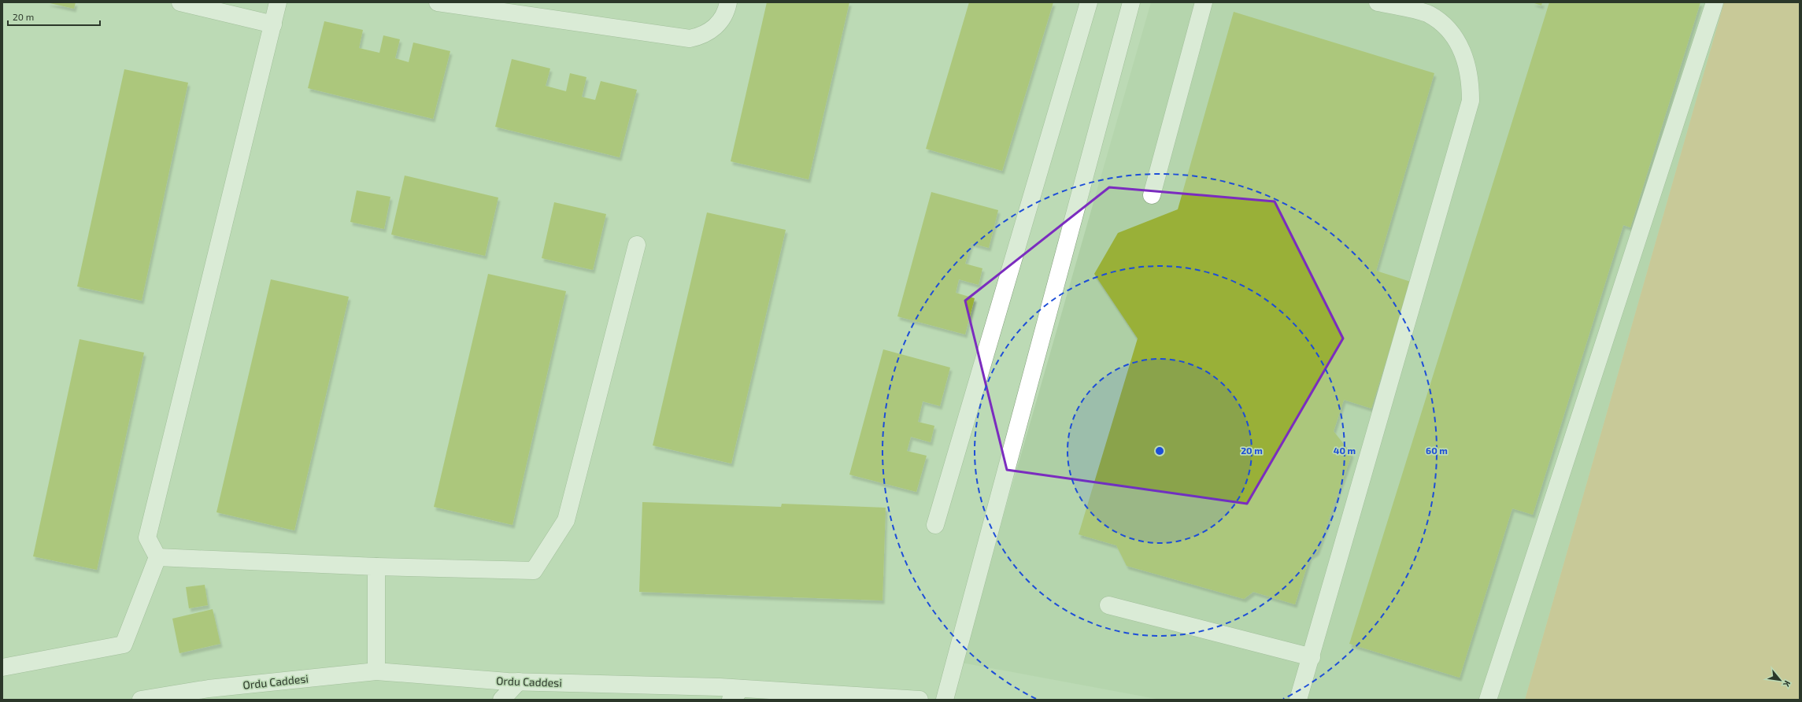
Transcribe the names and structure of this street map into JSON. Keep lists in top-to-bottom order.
{
  "streets": {
    "main road": ["Ordu Caddesi"]
  },
  "scale_bar": "20 m",
  "north": "bottom right",
  "rings": ["20 m", "40 m", "60 m"]
}
